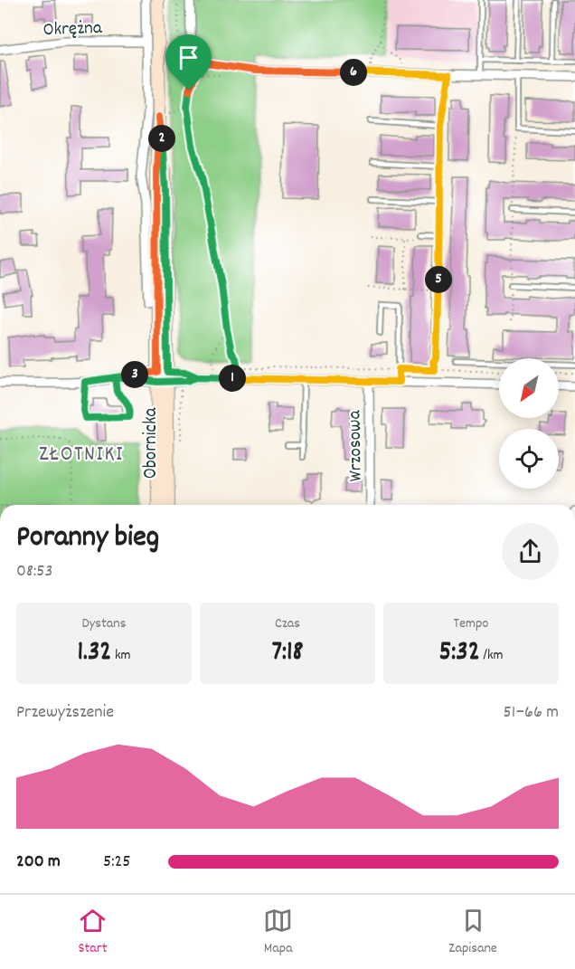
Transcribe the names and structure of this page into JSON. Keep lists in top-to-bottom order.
{
  "streets": {
    "main road": ["Obornicka"],
    "street": ["Okrężna", "Wrzosowa"]
  },
  "districts": ["ZŁOTNIKI"],
  "north": "bottom left",
  "page": {
    "pins": [
      "6",
      "2",
      "5",
      "3",
      "1"
    ],
    "heading": ["Poranny bieg", "08:53"],
    "stats": [
      ["Dystans", "1.32 km"],
      ["Czas", "7:18"],
      ["Tempo", "5:32 /km"]
    ],
    "chart": ["Przewyższenie", "51–66 m"],
    "list": [
      {
        "name": "200 m",
        "note": "5:25"
      }
    ],
    "tabs": ["Start", "Mapa", "Zapisane"]
  }
}
